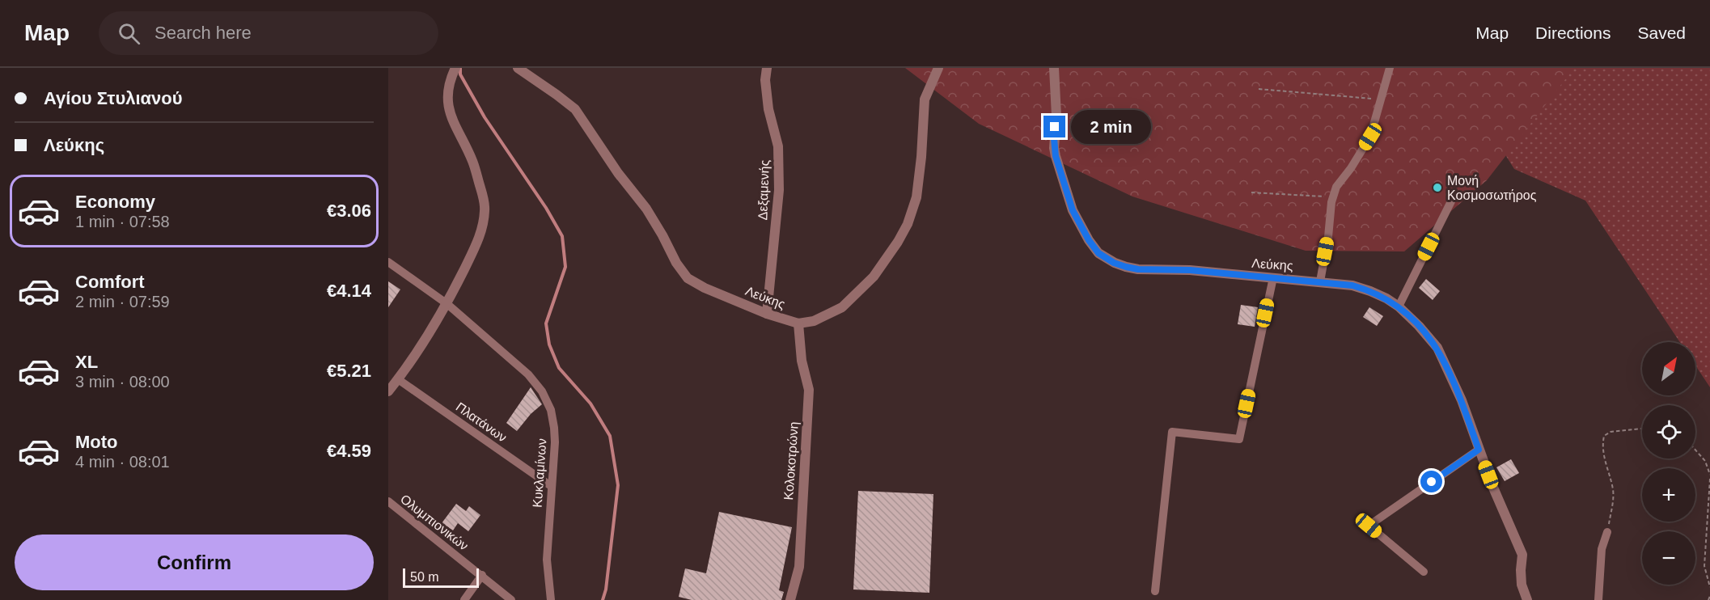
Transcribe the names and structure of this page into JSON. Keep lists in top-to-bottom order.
{
  "streets": {
    "street": [
      "Δεξαμενής",
      "Λεύκης",
      "Πλατάνων",
      "Κολοκοτρώνη",
      "Κυκλαμίνων",
      "Ολυμπιονικών"
    ]
  },
  "crossings": [
    ["Δεξαμενής", "Λεύκης"],
    ["Λεύκης", "Κολοκοτρώνη"],
    ["Πλατάνων", "Κυκλαμίνων"]
  ],
  "places": ["Μονή Κοσμοσωτήρος"],
  "scale_bar": "50 m",
  "north": "top right",
  "page": {
    "header": "Map",
    "search": "Search here",
    "nav": ["Map", "Directions", "Saved"],
    "banner": ["Αγίου Στυλιανού", "Λεύκης"],
    "bubble": "2 min",
    "list": [
      {
        "name": "Economy",
        "note": "1 min · 07:58",
        "value": "€3.06"
      },
      {
        "name": "Comfort",
        "note": "2 min · 07:59",
        "value": "€4.14"
      },
      {
        "name": "XL",
        "note": "3 min · 08:00",
        "value": "€5.21"
      },
      {
        "name": "Moto",
        "note": "4 min · 08:01",
        "value": "€4.59"
      }
    ],
    "map_buttons": ["+", "−"],
    "buttons": "Confirm",
    "scale": "50 m"
  }
}
